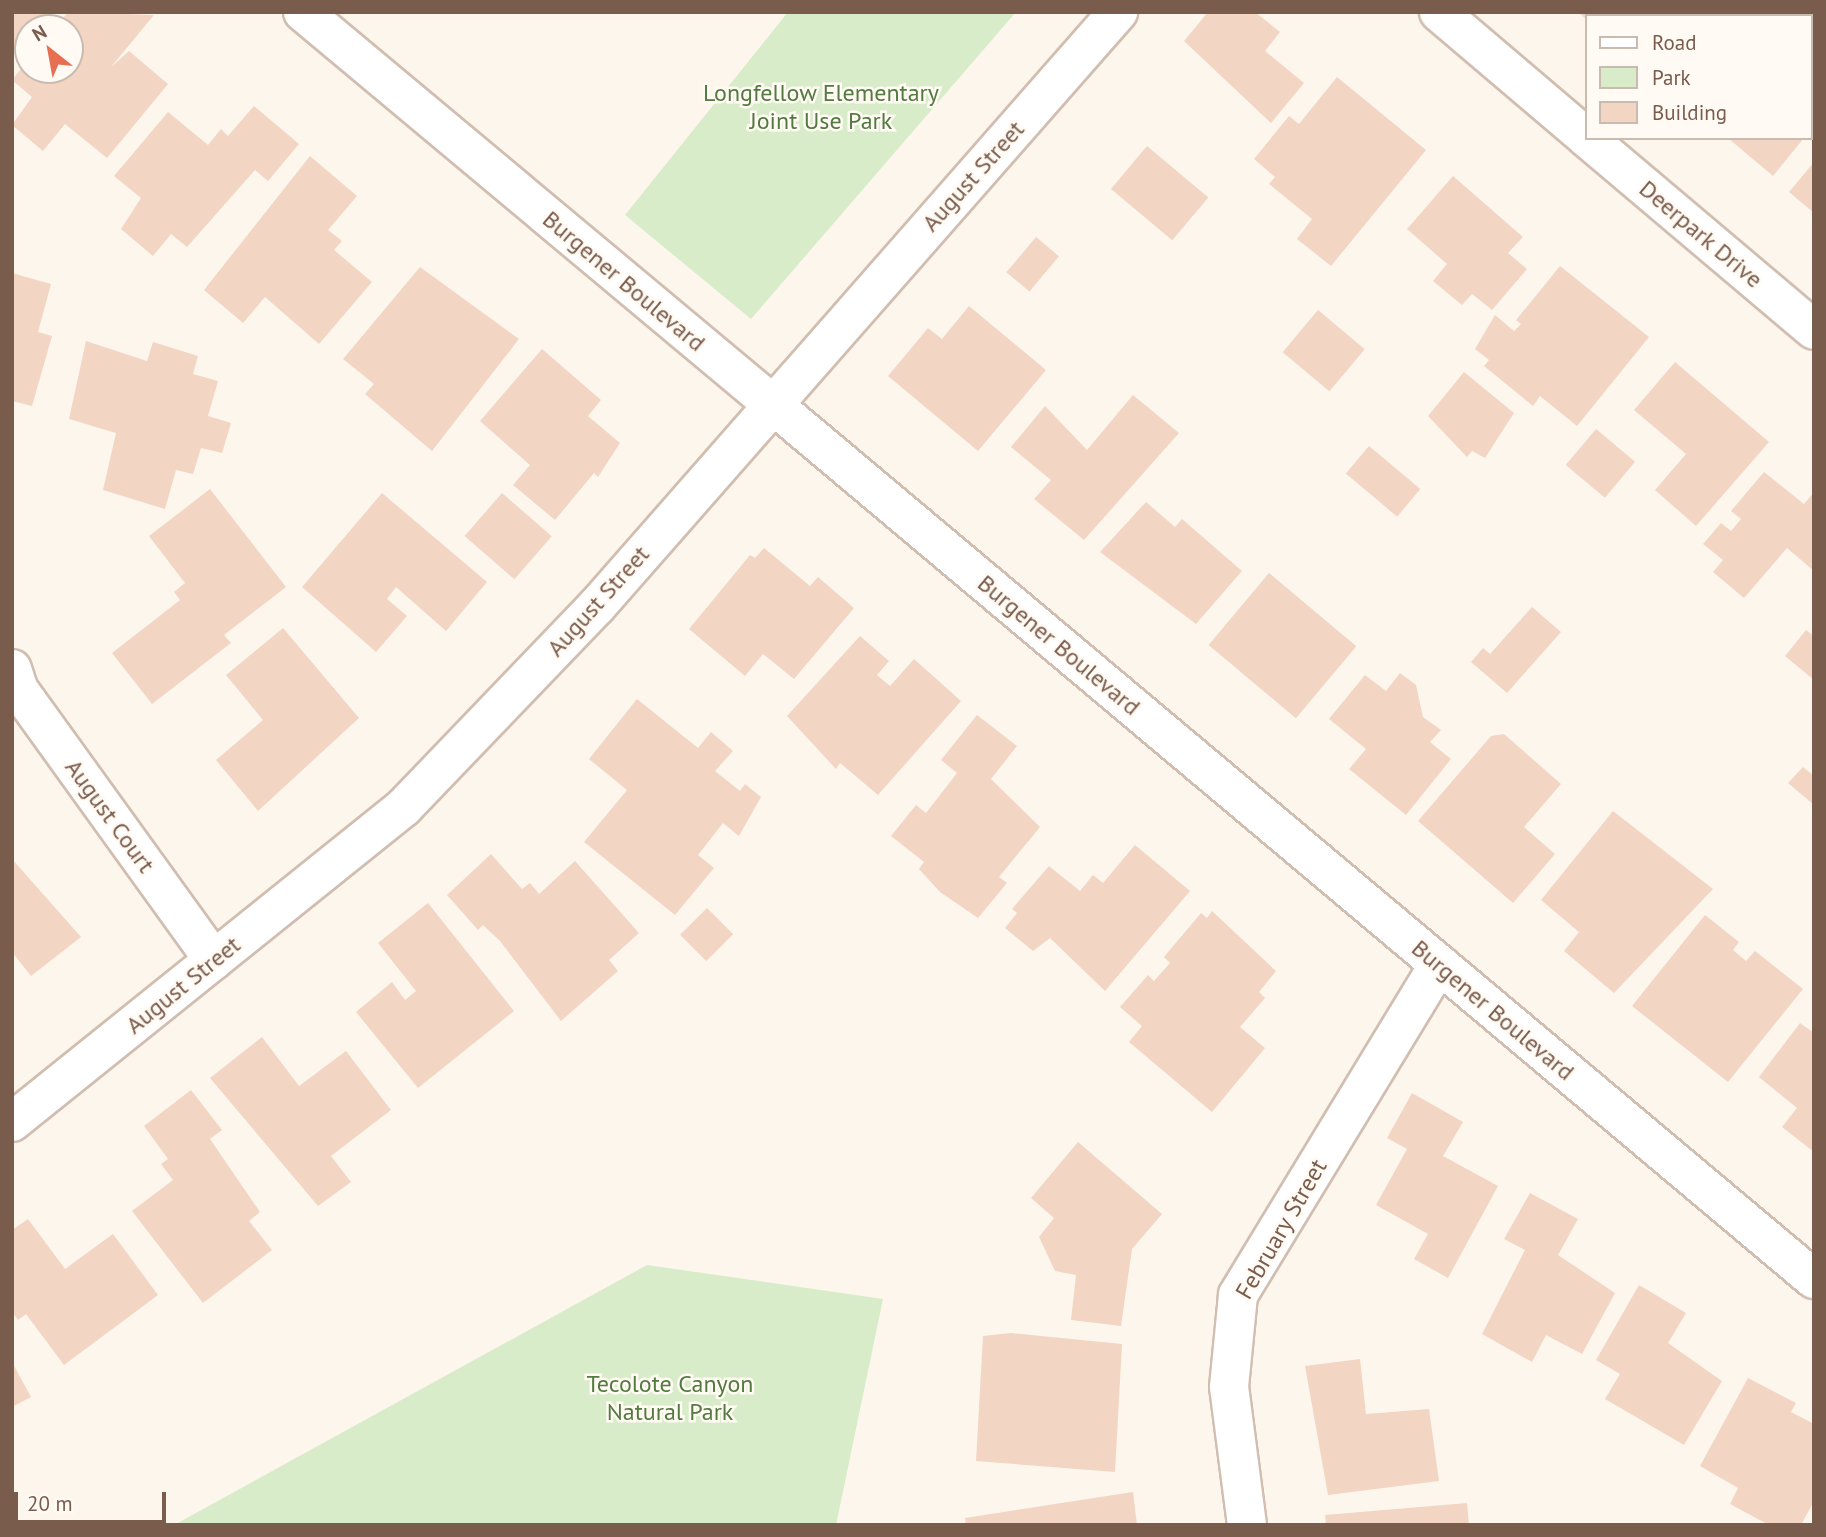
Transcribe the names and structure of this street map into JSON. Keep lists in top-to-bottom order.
{
  "streets": {
    "street": [
      "August Street",
      "Deerpark Drive",
      "Burgener Boulevard",
      "August Court",
      "February Street"
    ]
  },
  "crossings": [
    ["August Street", "Burgener Boulevard"],
    ["August Street", "August Court"],
    ["Burgener Boulevard", "February Street"]
  ],
  "parks": ["Longfellow Elementary Joint Use Park", "Tecolote Canyon Natural Park"],
  "legend": ["Road", "Park", "Building"],
  "scale_bar": "20 m",
  "north": "top left"
}
